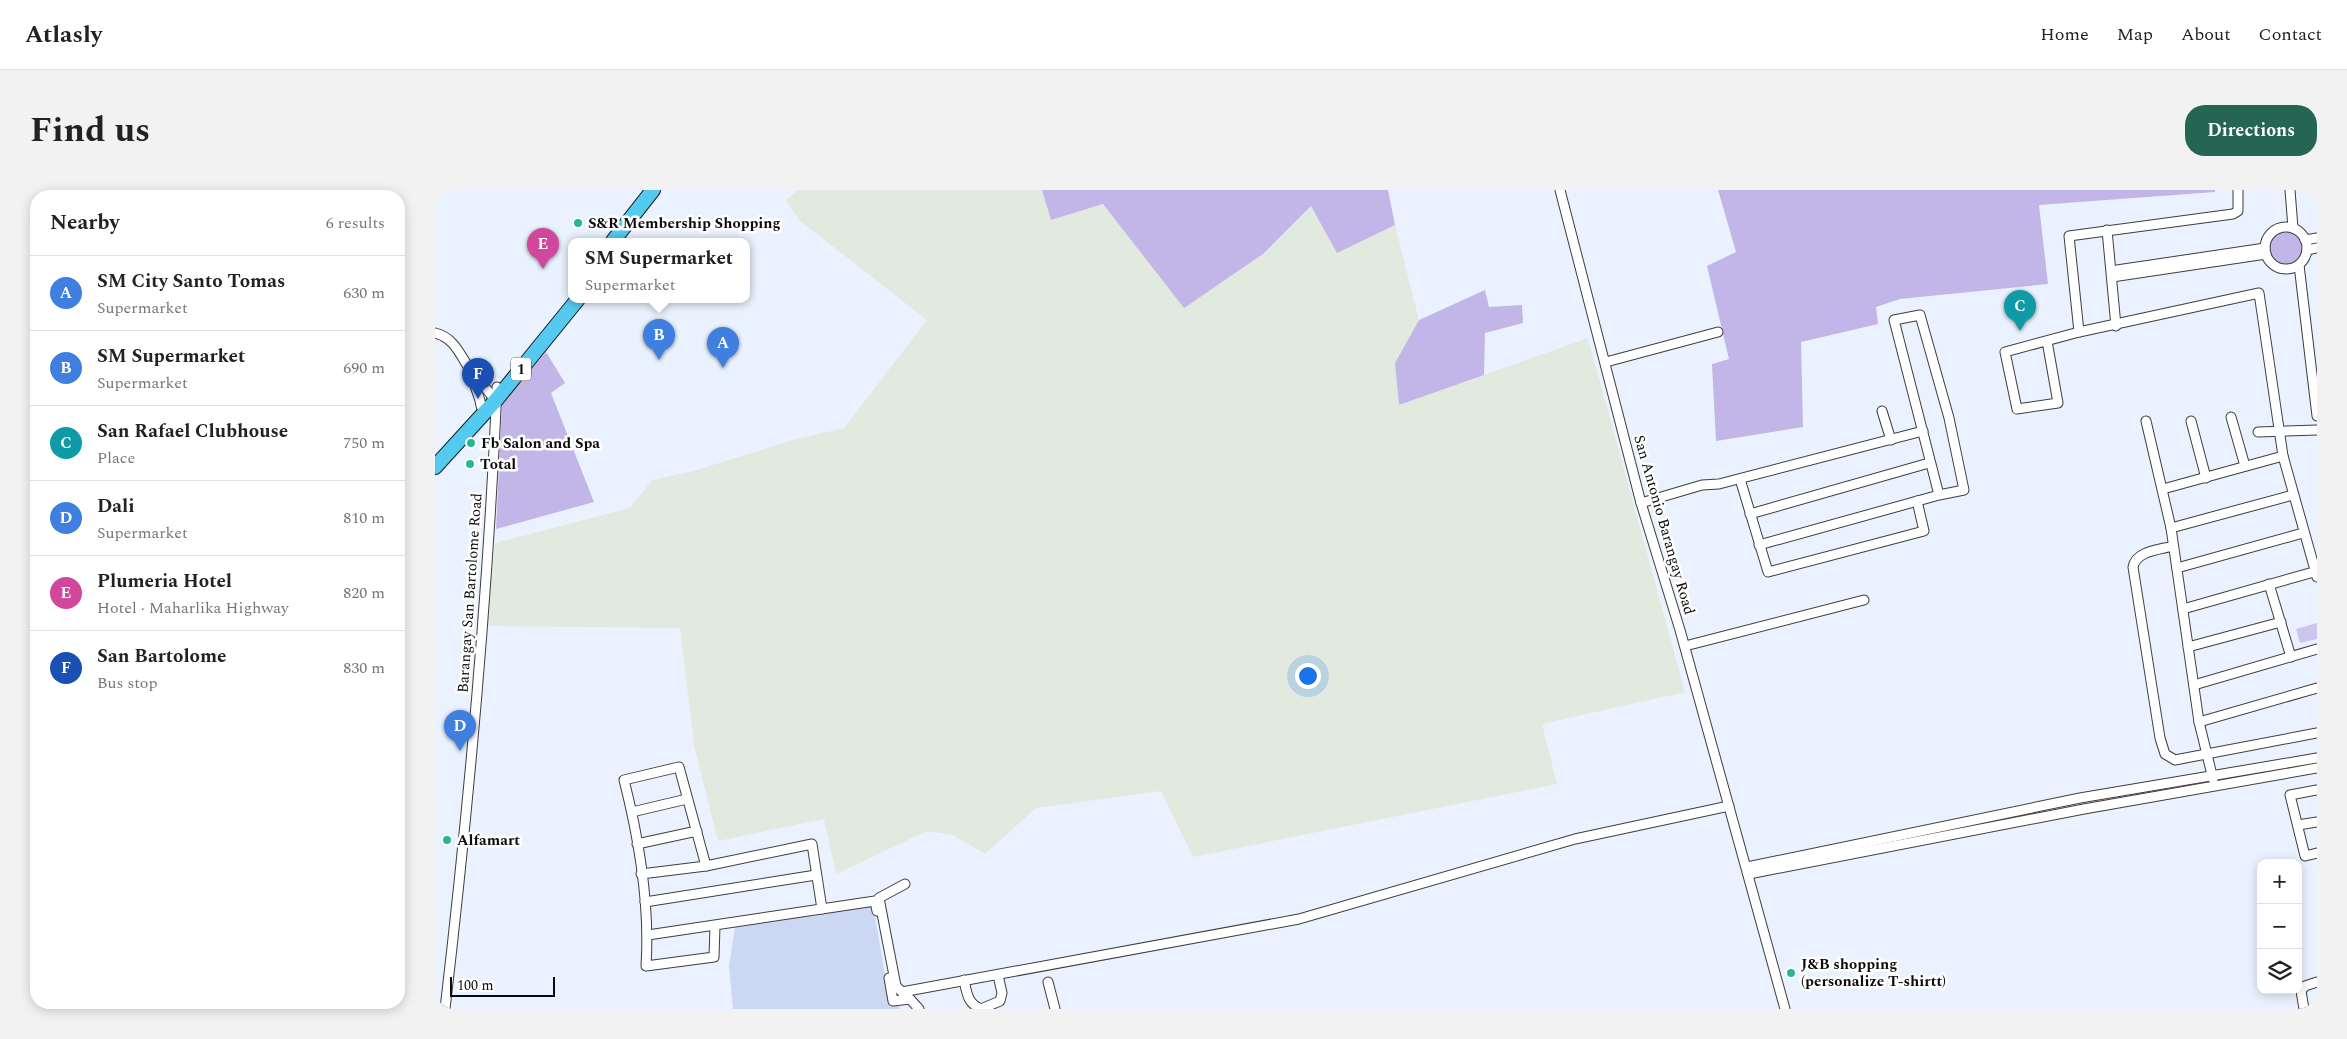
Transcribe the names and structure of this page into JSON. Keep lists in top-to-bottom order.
{
  "streets": {
    "highway": ["1"],
    "street": ["San Antonio Barangay Road", "Barangay San Bartolome Road"]
  },
  "crossings": [
    ["1", "Barangay San Bartolome Road"]
  ],
  "places": [
    "S&R Membership Shopping",
    "Fb Salon and Spa",
    "Total",
    "Alfamart",
    "J&B shopping (personalize T-shirtt)"
  ],
  "scale_bar": "100 m",
  "page": {
    "header": "Atlasly",
    "nav": [
      "Home",
      "Map",
      "About",
      "Contact"
    ],
    "title": "Find us",
    "buttons": "Directions",
    "heading": ["Nearby", "6 results"],
    "pins": [
      "E",
      "C",
      "B",
      "A",
      "F",
      "D"
    ],
    "popup": ["SM Supermarket", "Supermarket"],
    "list": [
      {
        "mark": "A",
        "name": "SM City Santo Tomas",
        "note": "Supermarket",
        "value": "630 m"
      },
      {
        "mark": "B",
        "name": "SM Supermarket",
        "note": "Supermarket",
        "value": "690 m"
      },
      {
        "mark": "C",
        "name": "San Rafael Clubhouse",
        "note": "Place",
        "value": "750 m"
      },
      {
        "mark": "D",
        "name": "Dali",
        "note": "Supermarket",
        "value": "810 m"
      },
      {
        "mark": "E",
        "name": "Plumeria Hotel",
        "note": "Hotel · Maharlika Highway",
        "value": "820 m"
      },
      {
        "mark": "F",
        "name": "San Bartolome",
        "note": "Bus stop",
        "value": "830 m"
      }
    ],
    "map_buttons": ["+", "−"],
    "scale": "100 m"
  }
}
